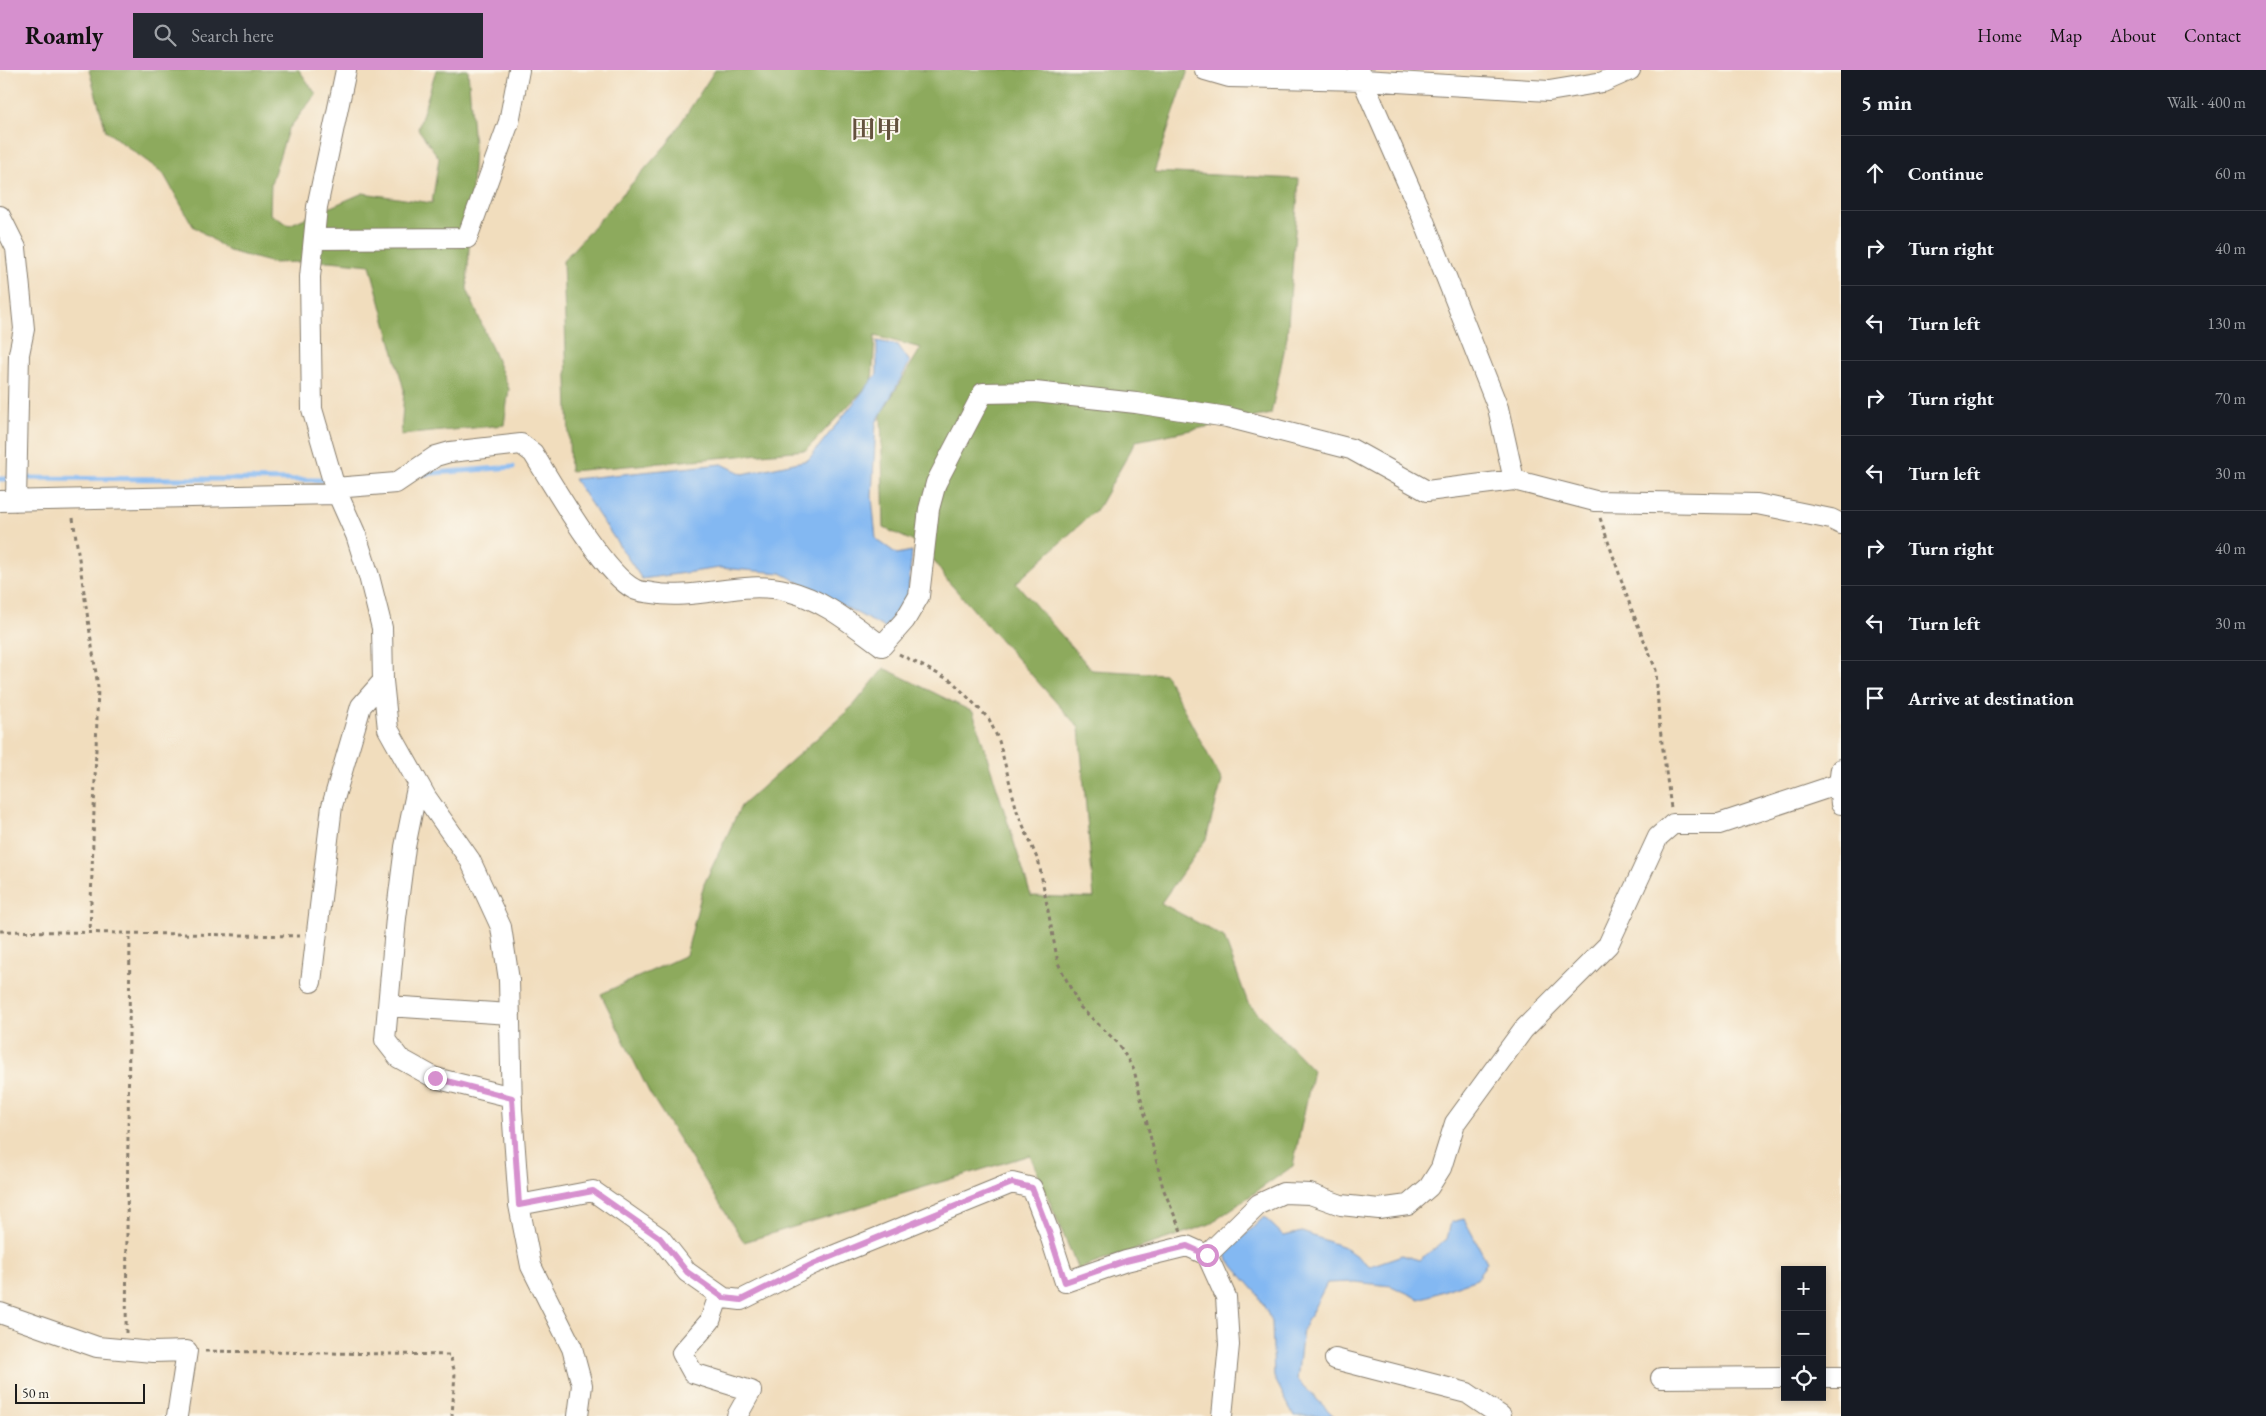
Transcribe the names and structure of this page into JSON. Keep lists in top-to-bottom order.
{
  "districts": ["田甲"],
  "scale_bar": "50 m",
  "page": {
    "header": "Roamly",
    "search": "Search here",
    "nav": [
      "Home",
      "Map",
      "About",
      "Contact"
    ],
    "heading": ["5 min", "Walk · 400 m"],
    "list": [
      ["Continue", "60 m"],
      ["Turn right", "40 m"],
      ["Turn left", "130 m"],
      ["Turn right", "70 m"],
      ["Turn left", "30 m"],
      ["Turn right", "40 m"],
      ["Turn left", "30 m"],
      "Arrive at destination"
    ],
    "map_buttons": ["+", "−"],
    "scale": "50 m"
  }
}
